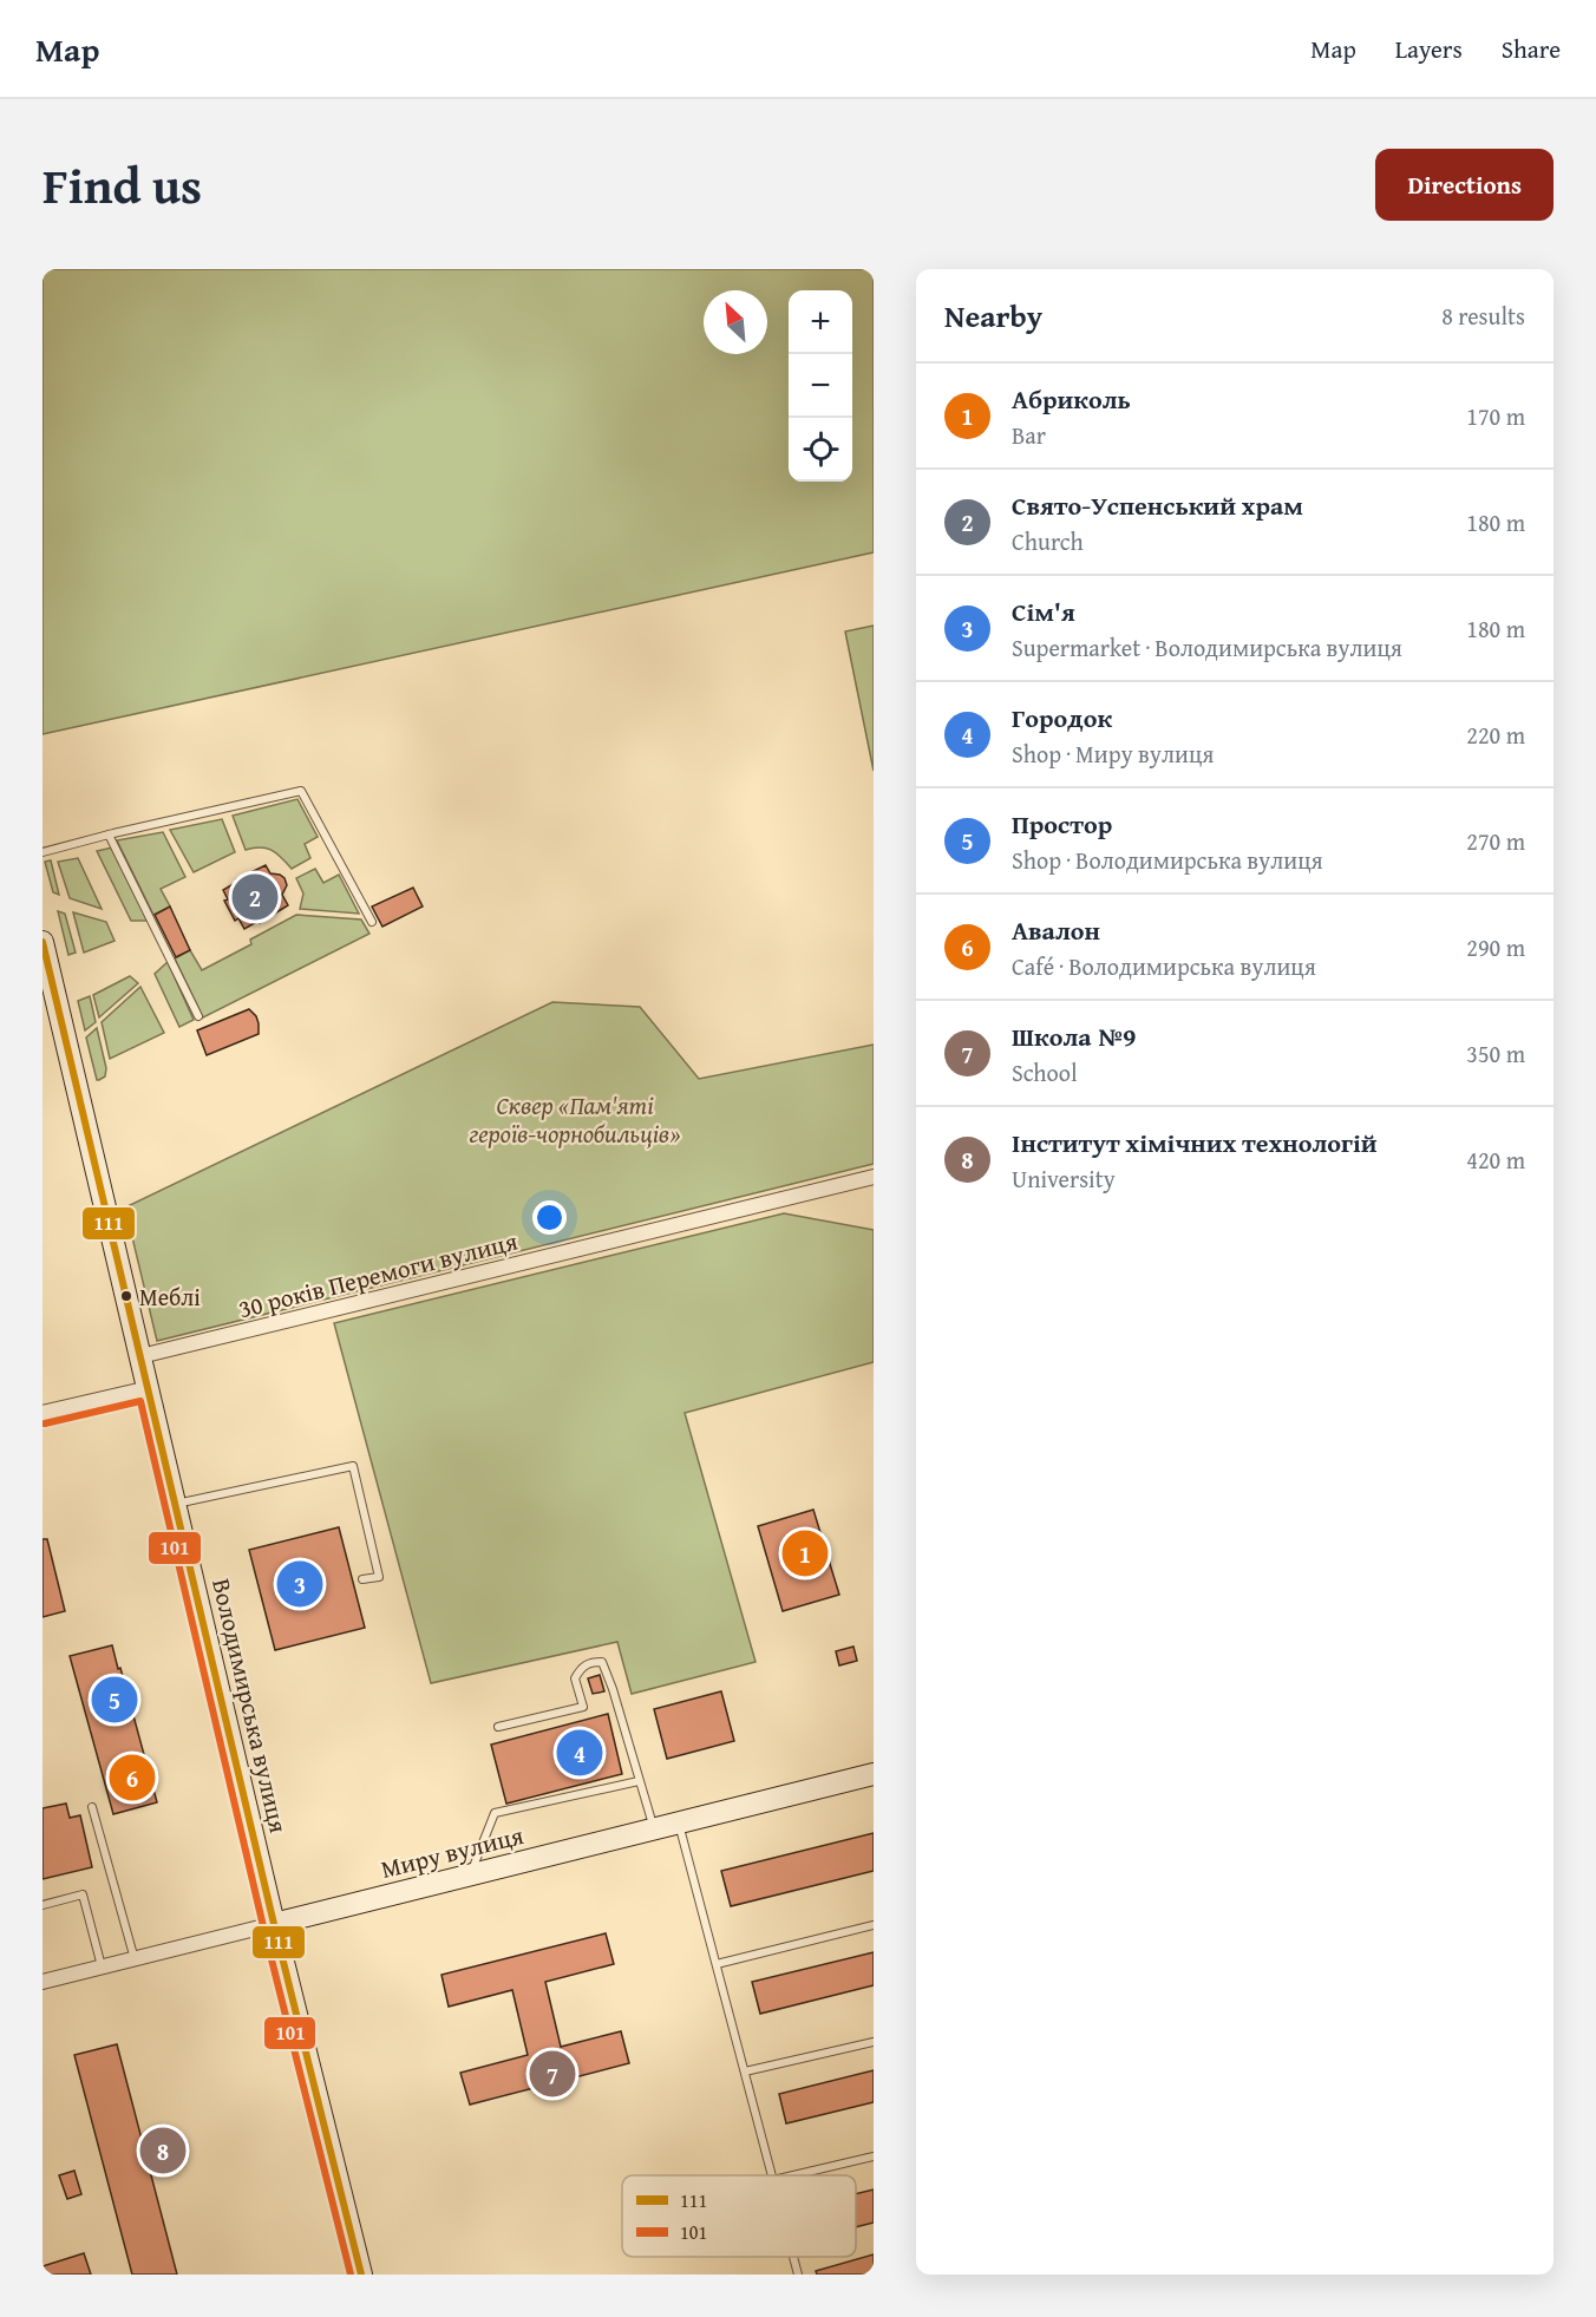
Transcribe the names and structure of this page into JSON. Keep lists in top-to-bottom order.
{
  "streets": {
    "street": ["30 років Перемоги вулиця", "Володимирська вулиця", "Миру вулиця"]
  },
  "crossings": [
    ["30 років Перемоги вулиця", "Володимирська вулиця"],
    ["Володимирська вулиця", "Миру вулиця"]
  ],
  "parks": ["Сквер «Пам'яті героїв-чорнобильців»"],
  "places": ["Меблі"],
  "lines": ["transit line 111", "transit line 101"],
  "legend": ["111", "101"],
  "north": "top left",
  "page": {
    "header": "Map",
    "nav": ["Map", "Layers", "Share"],
    "title": "Find us",
    "buttons": "Directions",
    "heading": ["Nearby", "8 results"],
    "map_buttons": ["+", "−"],
    "list": [
      {
        "mark": "1",
        "name": "Абриколь",
        "note": "Bar",
        "value": "170 m"
      },
      {
        "mark": "2",
        "name": "Свято-Успенський храм",
        "note": "Church",
        "value": "180 m"
      },
      {
        "mark": "3",
        "name": "Сім'я",
        "note": "Supermarket · Володимирська вулиця",
        "value": "180 m"
      },
      {
        "mark": "4",
        "name": "Городок",
        "note": "Shop · Миру вулиця",
        "value": "220 m"
      },
      {
        "mark": "5",
        "name": "Простор",
        "note": "Shop · Володимирська вулиця",
        "value": "270 m"
      },
      {
        "mark": "6",
        "name": "Авалон",
        "note": "Café · Володимирська вулиця",
        "value": "290 m"
      },
      {
        "mark": "7",
        "name": "Школа №9",
        "note": "School",
        "value": "350 m"
      },
      {
        "mark": "8",
        "name": "Інститут хімічних технологій",
        "note": "University",
        "value": "420 m"
      }
    ],
    "pins": [
      "2",
      "1",
      "3",
      "5",
      "4",
      "6",
      "7",
      "8"
    ]
  }
}
